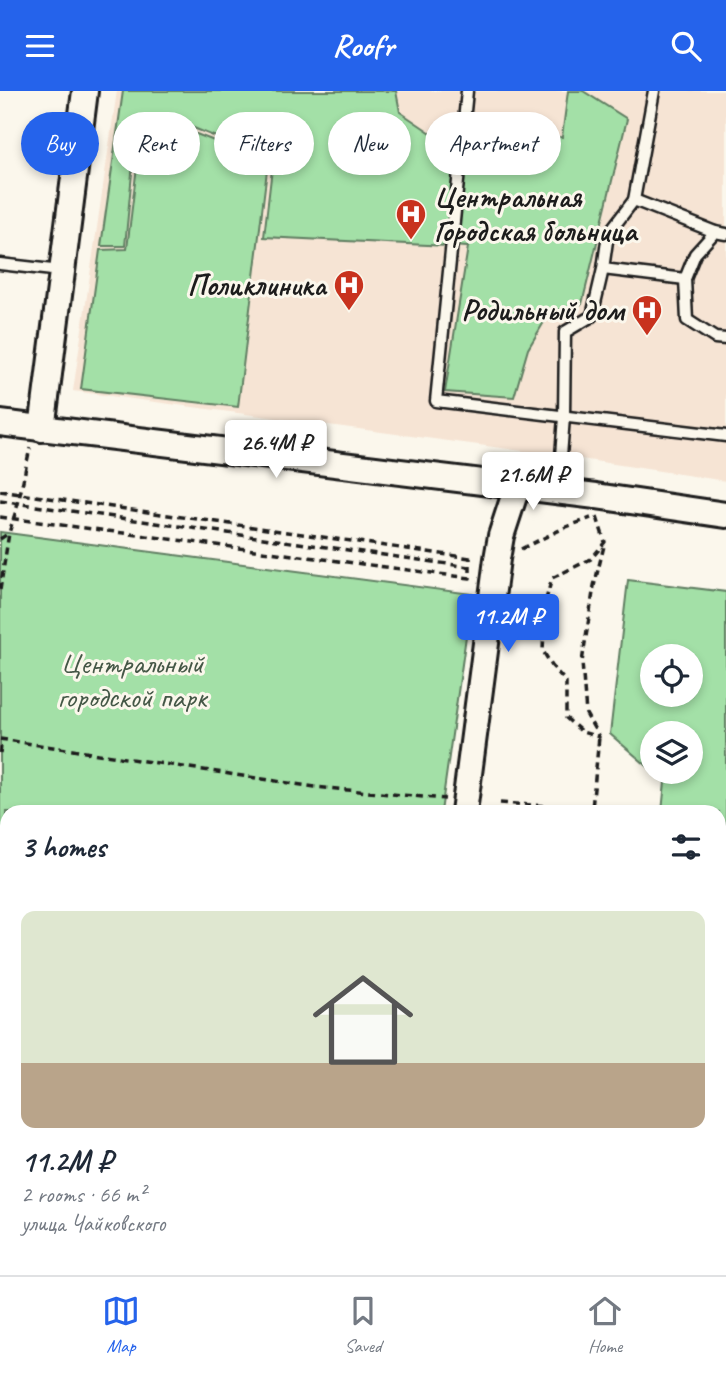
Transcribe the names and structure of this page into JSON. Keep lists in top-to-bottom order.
{
  "parks": ["Центральный городской парк"],
  "places": {
    "hospital": ["Центральная Городская больница", "Поликлиника", "Родильный дом"]
  },
  "page": {
    "header": "Roofr",
    "chip": [
      "Buy",
      "Rent",
      "Filters",
      "New",
      "Apartment"
    ],
    "price": ["26.4M ₽", "21.6M ₽", "11.2M ₽"],
    "heading": "3 homes",
    "list": [
      {
        "name": "11.2M ₽",
        "note": "2 rooms · 66 m² · улица Чайковского"
      }
    ],
    "tabs": ["Map", "Saved", "Home"]
  }
}
